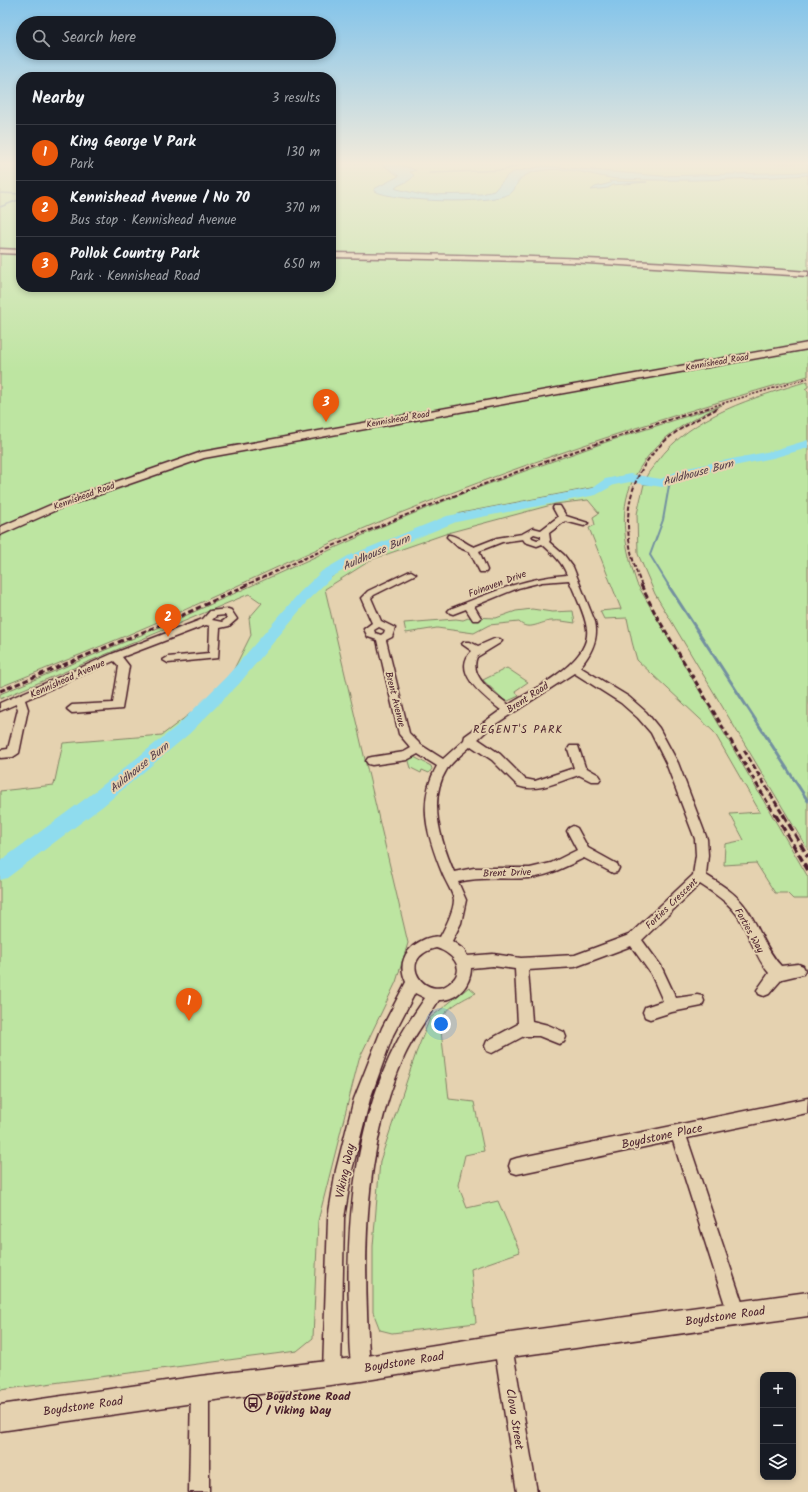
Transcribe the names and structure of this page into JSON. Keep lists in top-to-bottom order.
{
  "streets": {
    "street": [
      "Kennishead Road",
      "Foinaven Drive",
      "Kennishead Avenue",
      "Brent Road",
      "Brent Avenue",
      "Brent Drive",
      "Forties Crescent",
      "Forties Way",
      "Boydstone Place",
      "Viking Way",
      "Boydstone Road",
      "Clova Street"
    ]
  },
  "crossings": [
    ["Foinaven Drive", "Brent Road"],
    ["Brent Road", "Brent Avenue"],
    ["Brent Road", "Brent Drive"],
    ["Brent Road", "Forties Crescent"],
    ["Brent Road", "Viking Way"],
    ["Forties Crescent", "Forties Way"],
    ["Forties Crescent", "Viking Way"],
    ["Viking Way", "Boydstone Road"],
    ["Boydstone Road", "Clova Street"]
  ],
  "districts": ["REGENT'S PARK"],
  "water": ["Auldhouse Burn"],
  "places": {
    "bus stop": ["Boydstone Road / Viking Way"]
  },
  "page": {
    "search": "Search here",
    "heading": ["Nearby", "3 results"],
    "list": [
      {
        "mark": "1",
        "name": "King George V Park",
        "note": "Park",
        "value": "130 m"
      },
      {
        "mark": "2",
        "name": "Kennishead Avenue / No 70",
        "note": "Bus stop · Kennishead Avenue",
        "value": "370 m"
      },
      {
        "mark": "3",
        "name": "Pollok Country Park",
        "note": "Park · Kennishead Road",
        "value": "650 m"
      }
    ],
    "pins": ["3", "2", "1"],
    "map_buttons": ["+", "−"]
  }
}
